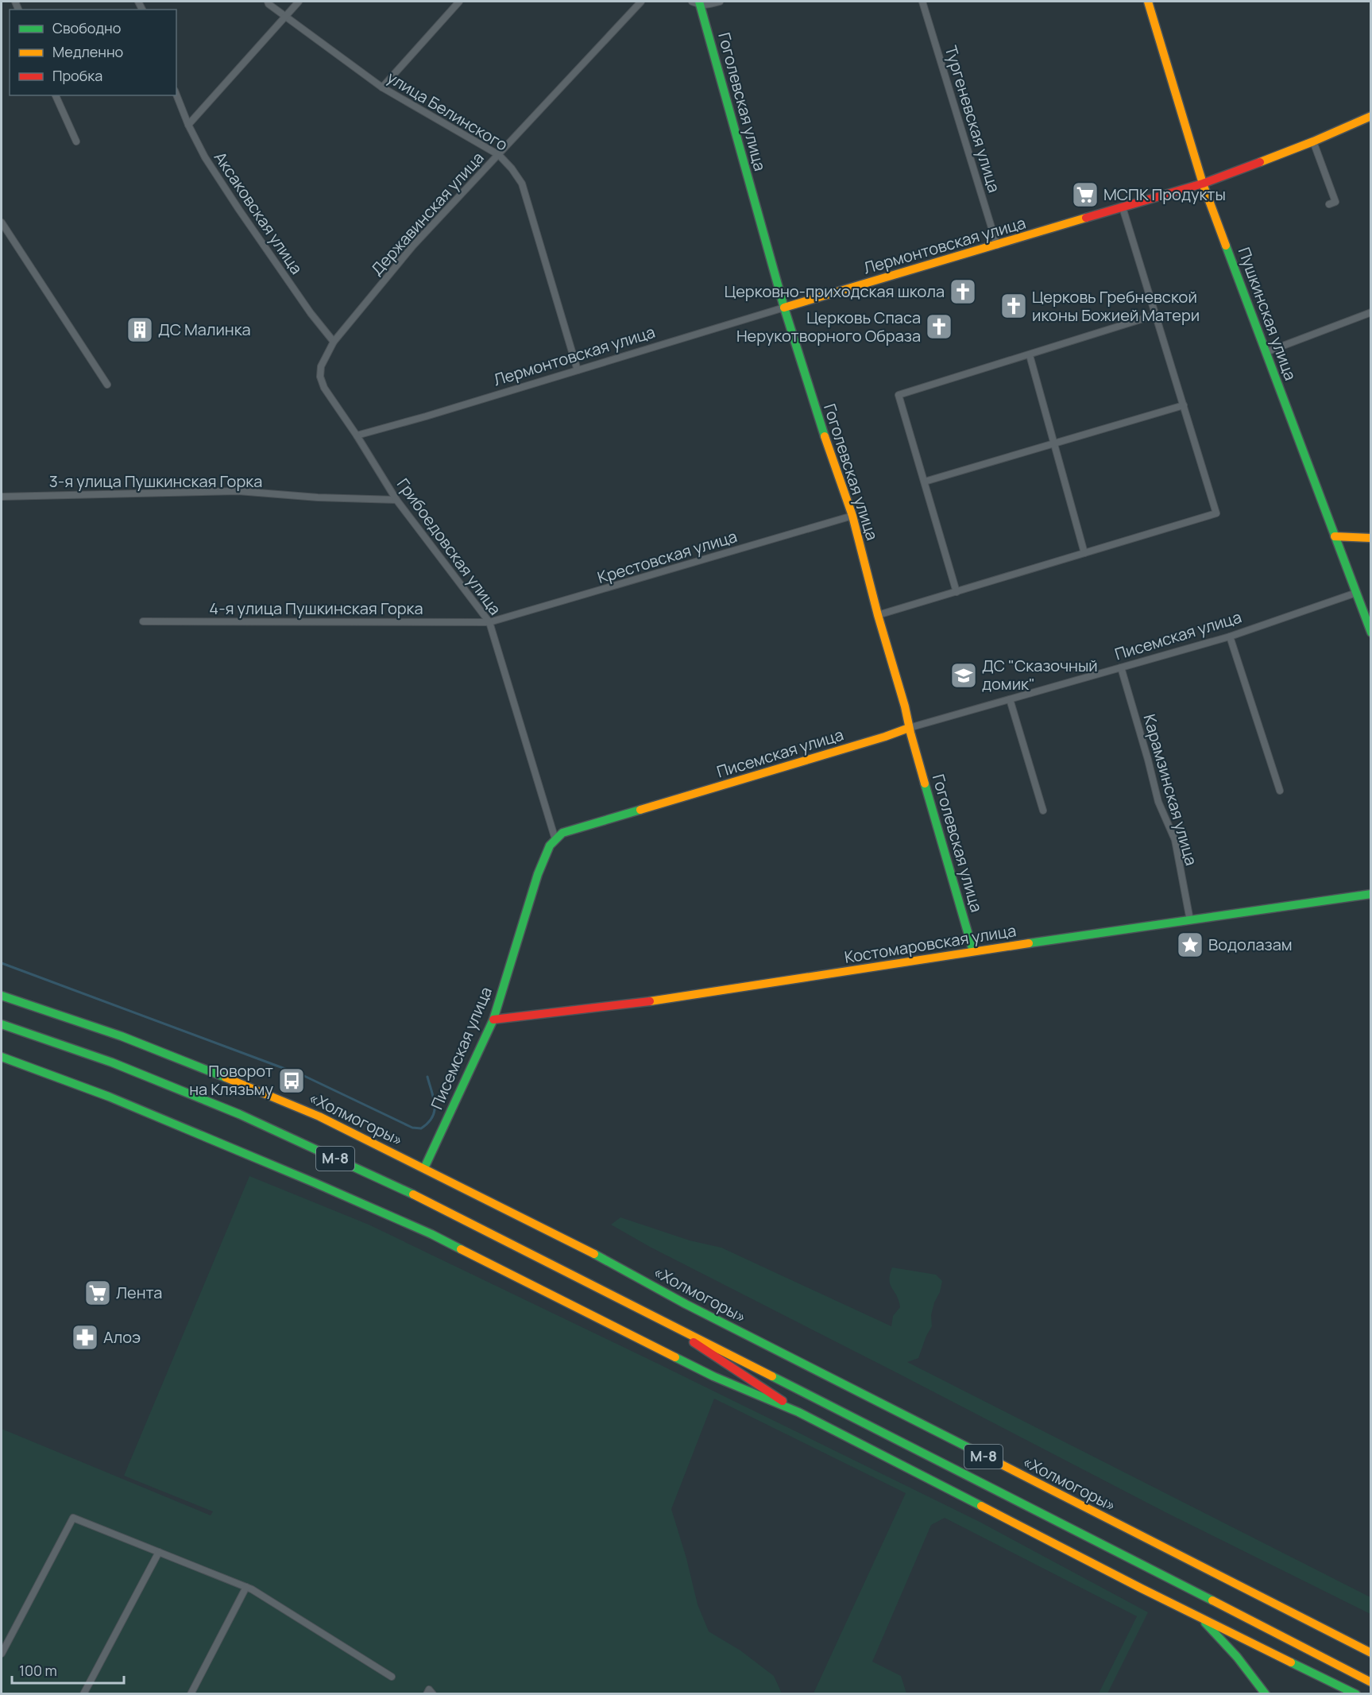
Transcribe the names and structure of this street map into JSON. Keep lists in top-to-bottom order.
{
  "streets": {
    "main road": [
      "Гоголевская улица",
      "Лермонтовская улица",
      "Пушкинская улица",
      "Писемская улица",
      "Костомаровская улица",
      "«Холмогоры»",
      "М-8"
    ],
    "street": [
      "улица Белинского",
      "Тургеневская улица",
      "Аксаковская улица",
      "Державинская улица",
      "3-я улица Пушкинская Горка",
      "Грибоедовская улица",
      "Крестовская улица",
      "4-я улица Пушкинская Горка",
      "Карамзинская улица"
    ]
  },
  "crossings": [
    ["Гоголевская улица", "Лермонтовская улица"],
    ["Гоголевская улица", "Крестовская улица"],
    ["Гоголевская улица", "Писемская улица"],
    ["Гоголевская улица", "Костомаровская улица"],
    ["улица Белинского", "Державинская улица"],
    ["улица Белинского", "Лермонтовская улица"],
    ["Тургеневская улица", "Лермонтовская улица"],
    ["Аксаковская улица", "Державинская улица"],
    ["Аксаковская улица", "Грибоедовская улица"],
    ["Державинская улица", "Грибоедовская улица"],
    ["Лермонтовская улица", "Пушкинская улица"],
    ["Лермонтовская улица", "Грибоедовская улица"],
    ["Пушкинская улица", "Писемская улица"],
    ["3-я улица Пушкинская Горка", "Грибоедовская улица"],
    ["Грибоедовская улица", "Крестовская улица"],
    ["Грибоедовская улица", "4-я улица Пушкинская Горка"],
    ["Грибоедовская улица", "Писемская улица"],
    ["Крестовская улица", "4-я улица Пушкинская Горка"],
    ["Писемская улица", "Карамзинская улица"],
    ["Писемская улица", "Костомаровская улица"],
    ["Писемская улица", "«Холмогоры»"],
    ["Карамзинская улица", "Костомаровская улица"]
  ],
  "places": {
    "supermarket": ["МСПК Продукты", "Лента"],
    "church": ["Церковно-приходская школа", "Церковь Гребневской иконы Божией Матери", "Церковь Спаса Нерукотворного Образа"],
    "building": ["ДС Малинка"],
    "school or university": ["ДС \"Сказочный домик\""],
    "place": ["Водолазам"],
    "bus stop": ["Поворот на Клязьму"],
    "pharmacy": ["Алоэ"]
  },
  "legend": ["Свободно", "Медленно", "Пробка"],
  "scale_bar": "100 m"
}
